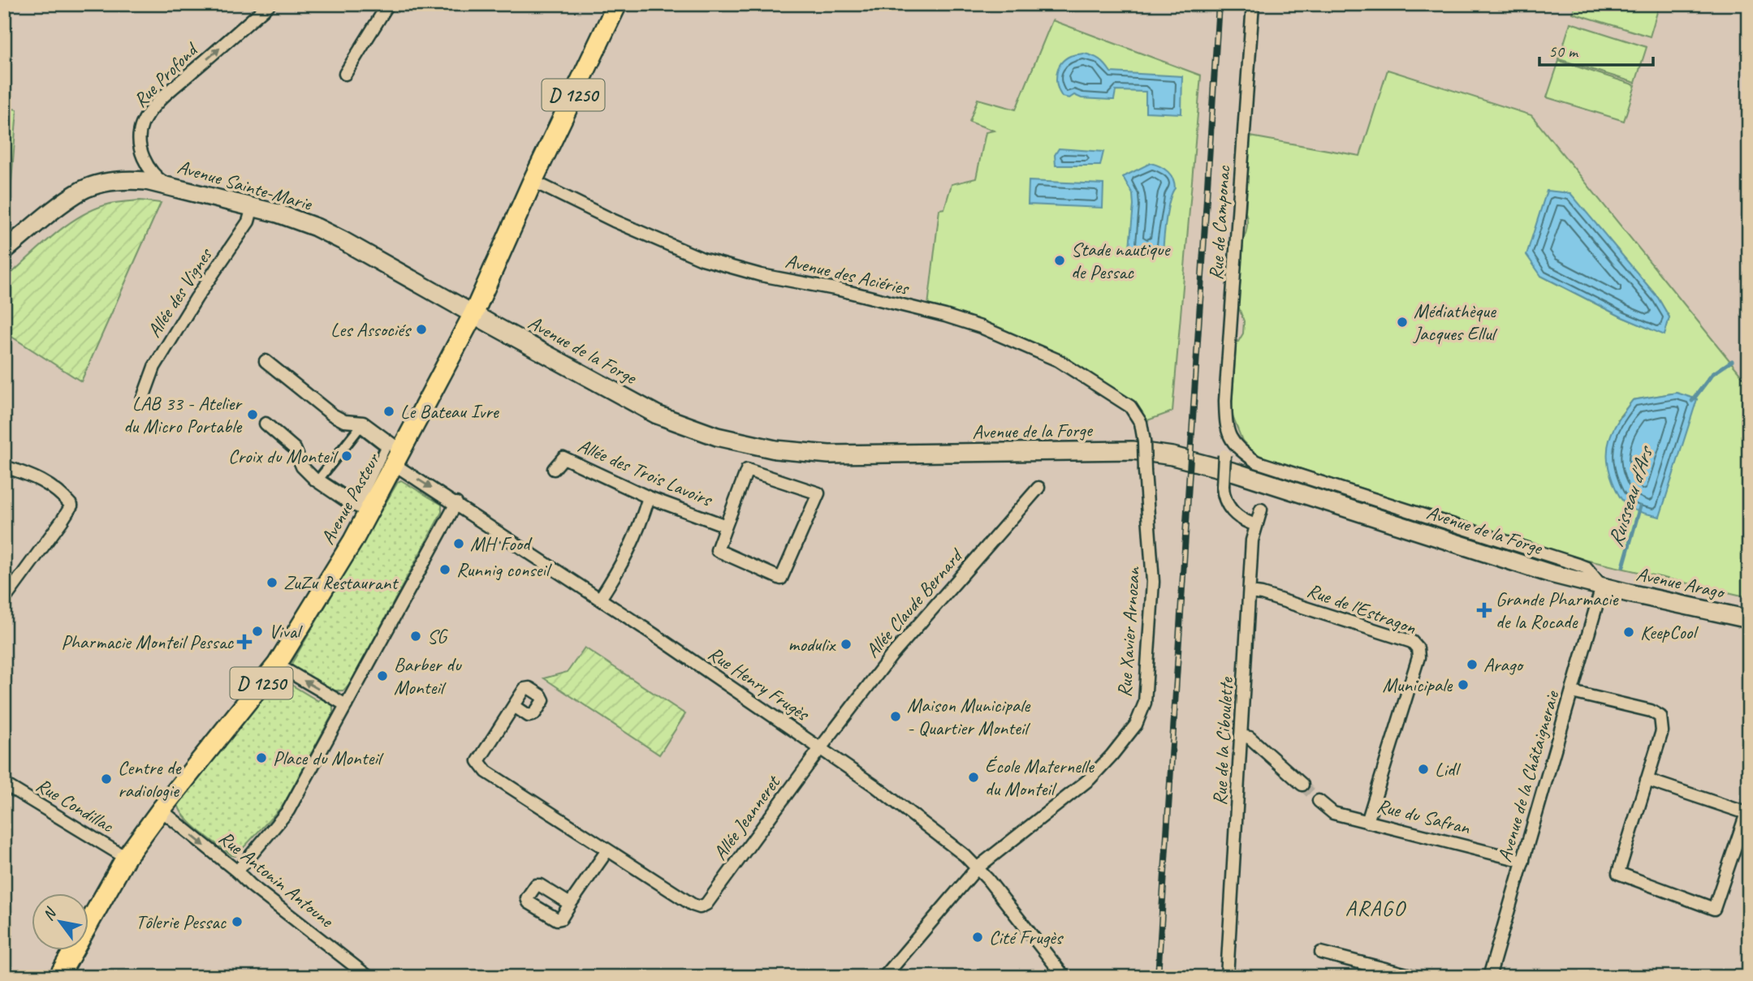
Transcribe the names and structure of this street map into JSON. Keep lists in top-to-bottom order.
{
  "streets": {
    "main road": [
      "D 1250",
      "Avenue Sainte-Marie",
      "Avenue de la Forge",
      "Avenue Pasteur",
      "Avenue Arago"
    ],
    "street": [
      "Rue Profond",
      "Rue de Camponac",
      "Avenue des Aciéries",
      "Allée des Vignes",
      "Allée des Trois Lavoirs",
      "Allée Claude Bernard",
      "Rue de l'Estragon",
      "Rue Xavier Arnozan",
      "Rue Henry Frugès",
      "Rue de la Ciboulette",
      "Avenue de la Châtaigneraie",
      "Rue Condillac",
      "Rue du Safran",
      "Allée Jeanneret",
      "Rue Antonin Antoune"
    ]
  },
  "crossings": [
    ["Rue Profond", "Avenue Sainte-Marie"],
    ["Avenue Sainte-Marie", "Allée des Vignes"],
    ["Avenue Sainte-Marie", "Avenue de la Forge"],
    ["Avenue Sainte-Marie", "Avenue Pasteur"],
    ["Avenue des Aciéries", "Avenue Pasteur"],
    ["Avenue des Aciéries", "Rue Xavier Arnozan"],
    ["Avenue de la Forge", "Avenue Pasteur"],
    ["Avenue de la Forge", "Avenue Arago"],
    ["Avenue de la Forge", "Avenue de la Châtaigneraie"],
    ["Avenue Pasteur", "Rue Henry Frugès"],
    ["Avenue Pasteur", "Rue Condillac"],
    ["Avenue Pasteur", "Rue Antonin Antoune"],
    ["Avenue Arago", "Avenue de la Châtaigneraie"],
    ["Allée Claude Bernard", "Rue Henry Frugès"],
    ["Allée Claude Bernard", "Allée Jeanneret"],
    ["Rue de l'Estragon", "Rue de la Ciboulette"],
    ["Rue de l'Estragon", "Rue du Safran"],
    ["Rue Xavier Arnozan", "Rue Henry Frugès"],
    ["Rue Henry Frugès", "Allée Jeanneret"],
    ["Avenue de la Châtaigneraie", "Rue du Safran"]
  ],
  "one_way": ["Rue Profond", "Rue Antonin Antoune"],
  "districts": ["ARAGO"],
  "water": ["Ruisseau d'Ars"],
  "places": {
    "other": [
      "Stade nautique de Pessac",
      "Médiathèque Jacques Ellul",
      "Les Associés",
      "Le Bateau Ivre",
      "LAB 33 - Atelier du Micro Portable",
      "Croix du Monteil",
      "MH Food",
      "Runnig conseil",
      "ZuZu Restaurant",
      "Vival",
      "KeepCool",
      "SG",
      "modulix",
      "Arago",
      "Barber du Monteil",
      "Municipale",
      "Maison Municipale - Quartier Monteil",
      "Place du Monteil",
      "Lidl",
      "École Maternelle du Monteil",
      "Centre de radiologie",
      "Tôlerie Pessac",
      "Cité Frugès"
    ],
    "health": ["Grande Pharmacie de la Rocade", "Pharmacie Monteil Pessac"]
  },
  "scale_bar": "50 m",
  "north": "top left"
}
